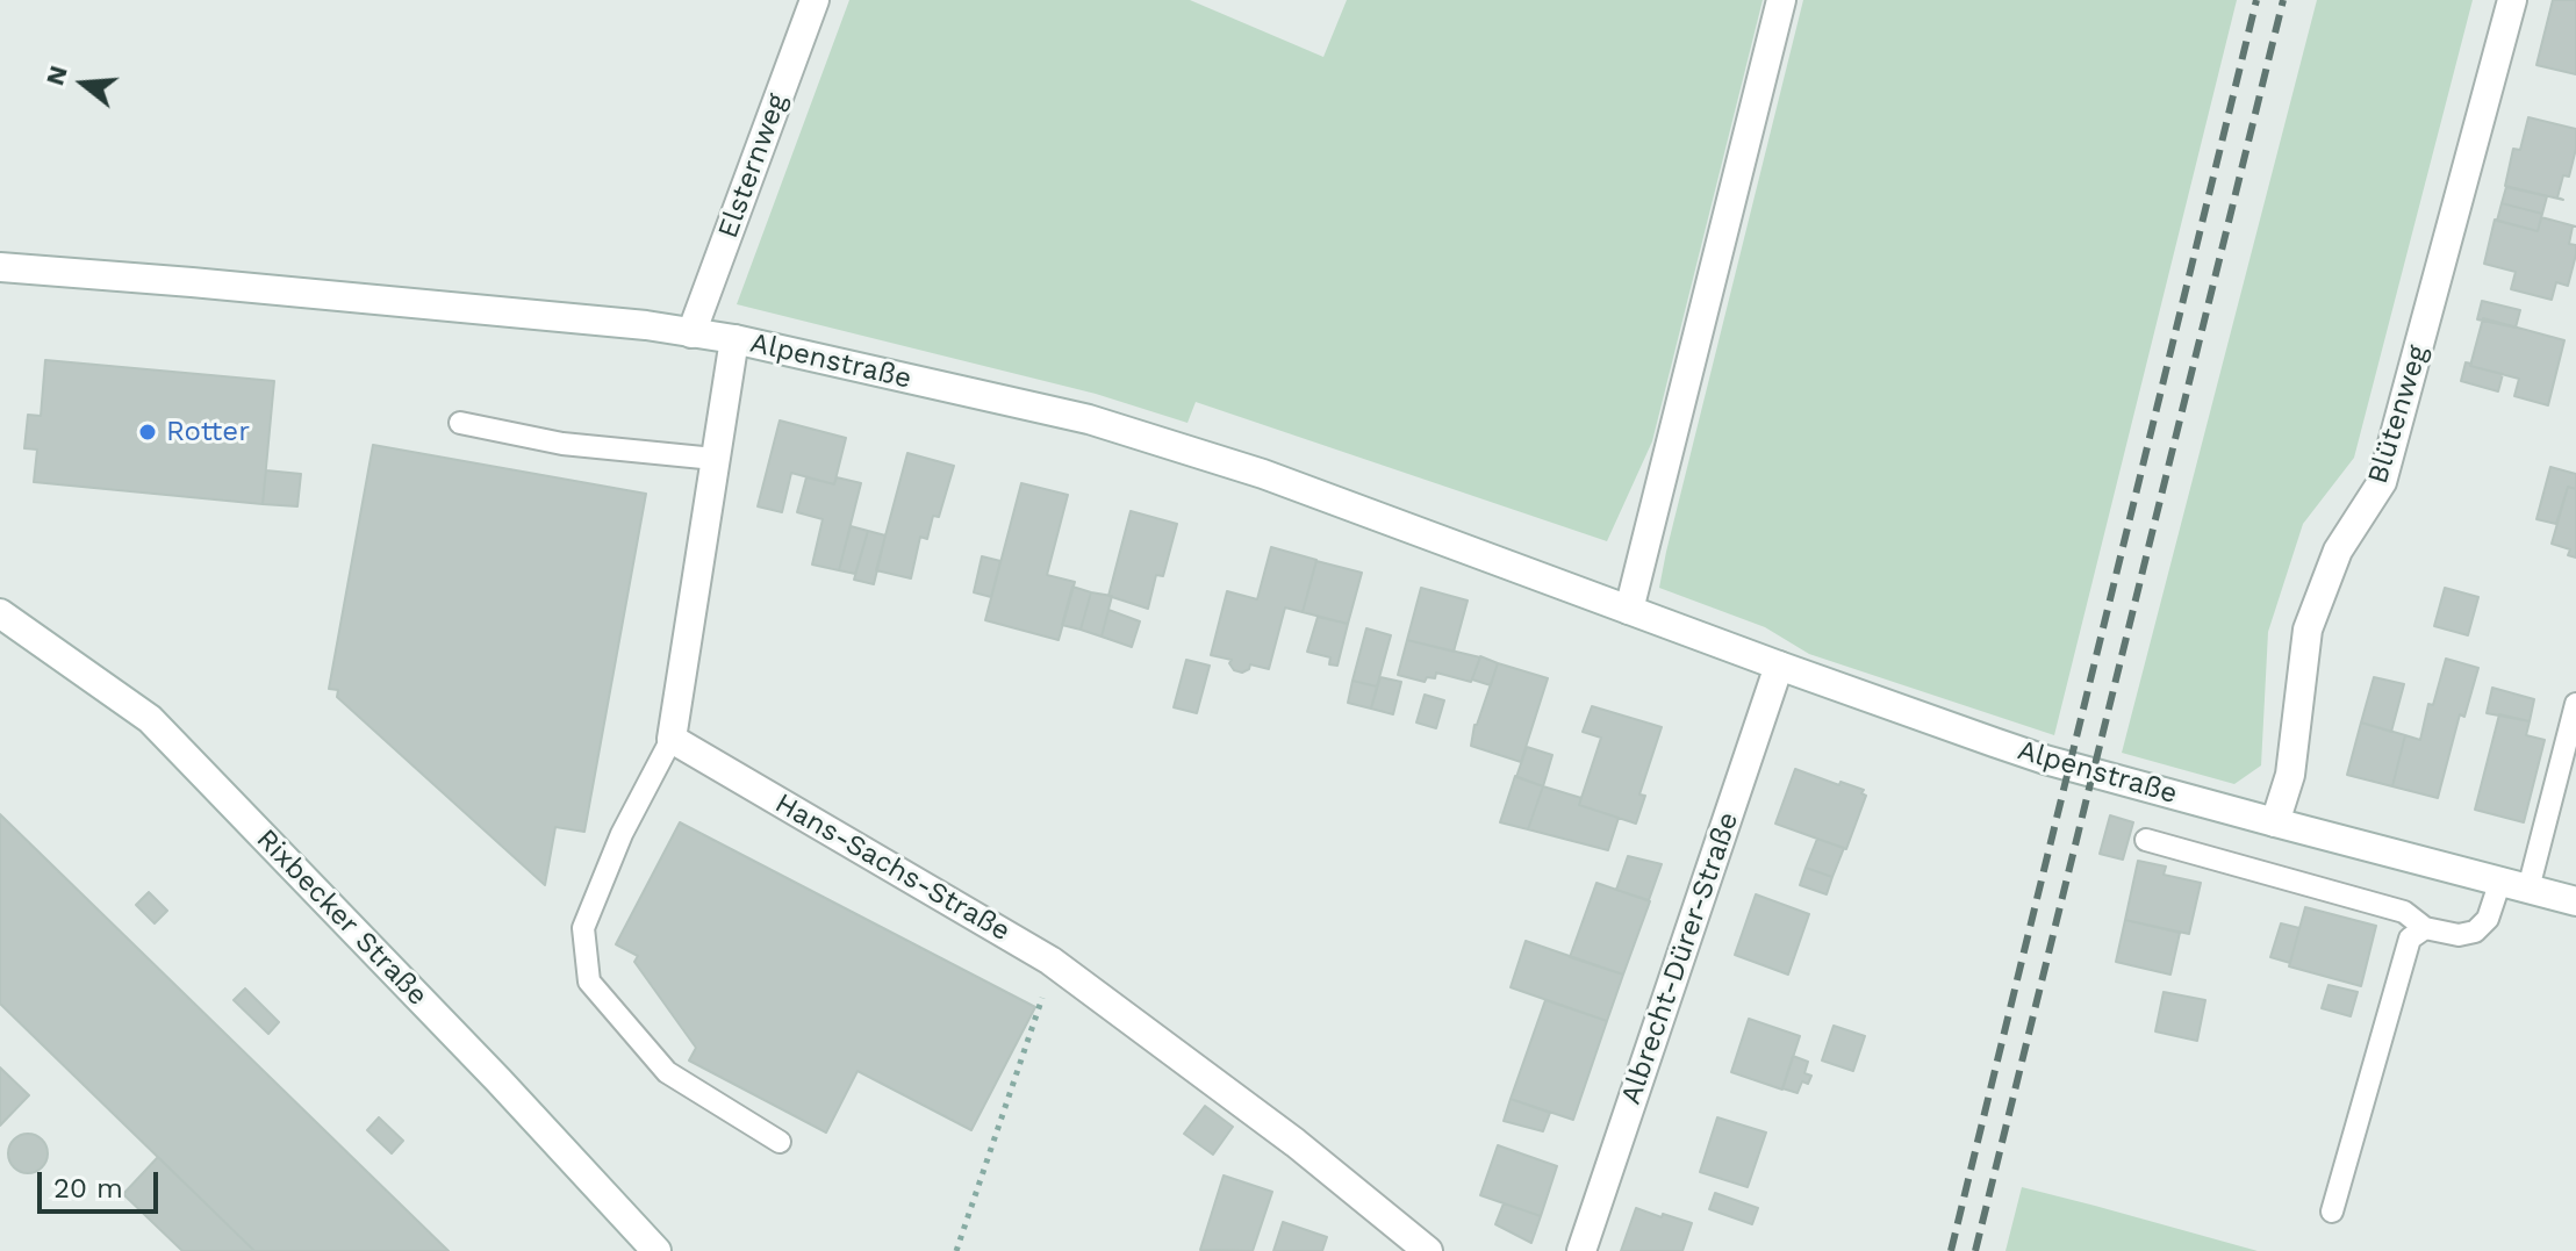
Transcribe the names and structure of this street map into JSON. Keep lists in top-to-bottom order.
{
  "streets": {
    "street": [
      "Elsternweg",
      "Alpenstraße",
      "Blütenweg",
      "Hans-Sachs-Straße",
      "Rixbecker Straße",
      "Albrecht-Dürer-Straße"
    ]
  },
  "crossings": [
    ["Elsternweg", "Alpenstraße"],
    ["Alpenstraße", "Blütenweg"],
    ["Alpenstraße", "Albrecht-Dürer-Straße"]
  ],
  "places": ["Rotter"],
  "scale_bar": "20 m",
  "north": "left"
}
